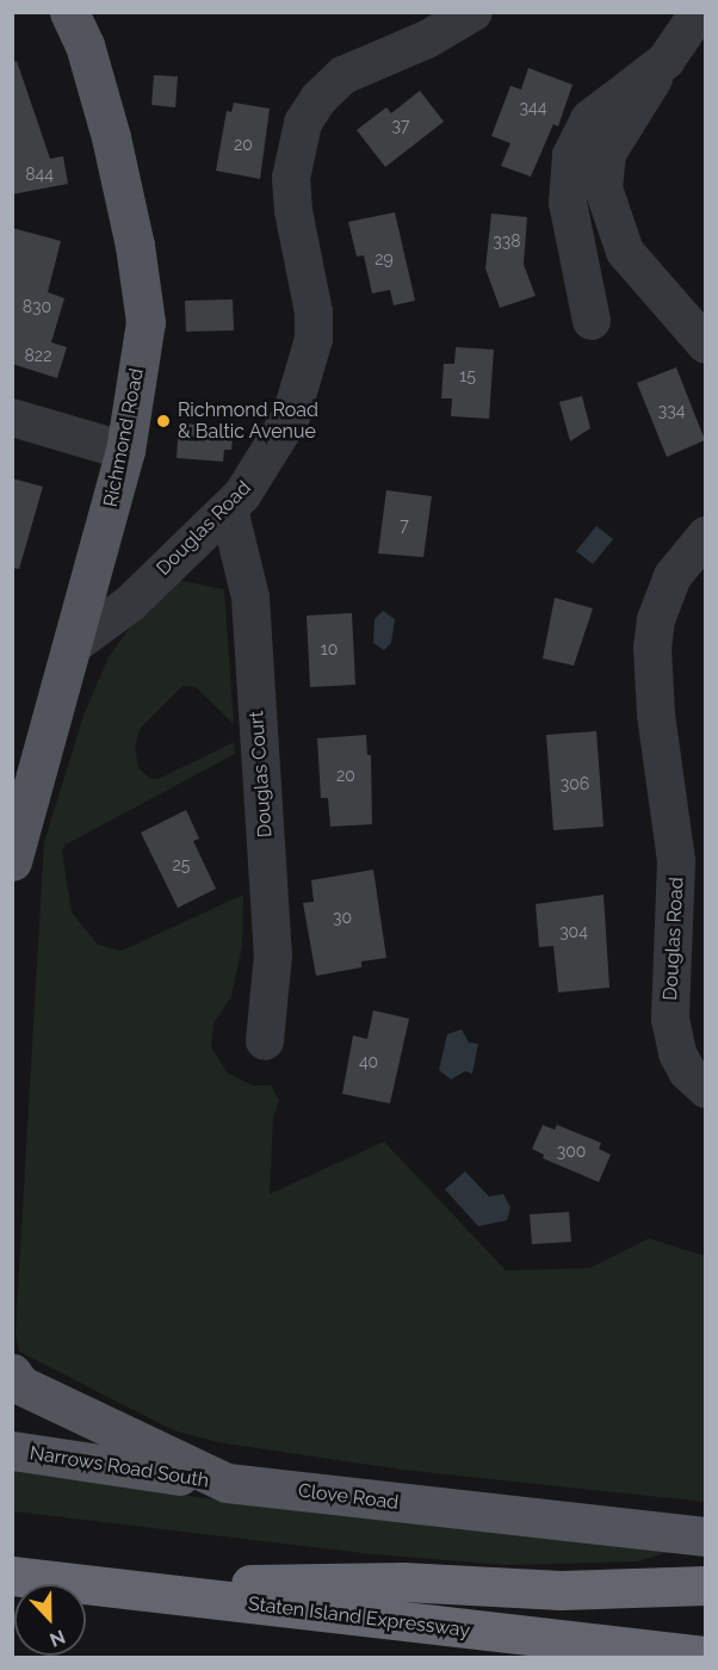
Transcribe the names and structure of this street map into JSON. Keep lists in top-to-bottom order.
{
  "streets": {
    "highway": ["Staten Island Expressway"],
    "main road": ["Richmond Road", "Narrows Road South", "Clove Road"],
    "street": ["Douglas Road", "Douglas Court"]
  },
  "crossings": [
    ["Richmond Road", "Douglas Road"],
    ["Douglas Road", "Douglas Court"],
    ["Narrows Road South", "Clove Road"]
  ],
  "places": ["Richmond Road & Baltic Avenue"],
  "house_numbers": [
    "344",
    "37",
    "20",
    "844",
    "338",
    "29",
    "830",
    "822",
    "15",
    "334",
    "7",
    "10",
    "20",
    "306",
    "25",
    "30",
    "304",
    "40",
    "300"
  ],
  "north": "bottom"
}
